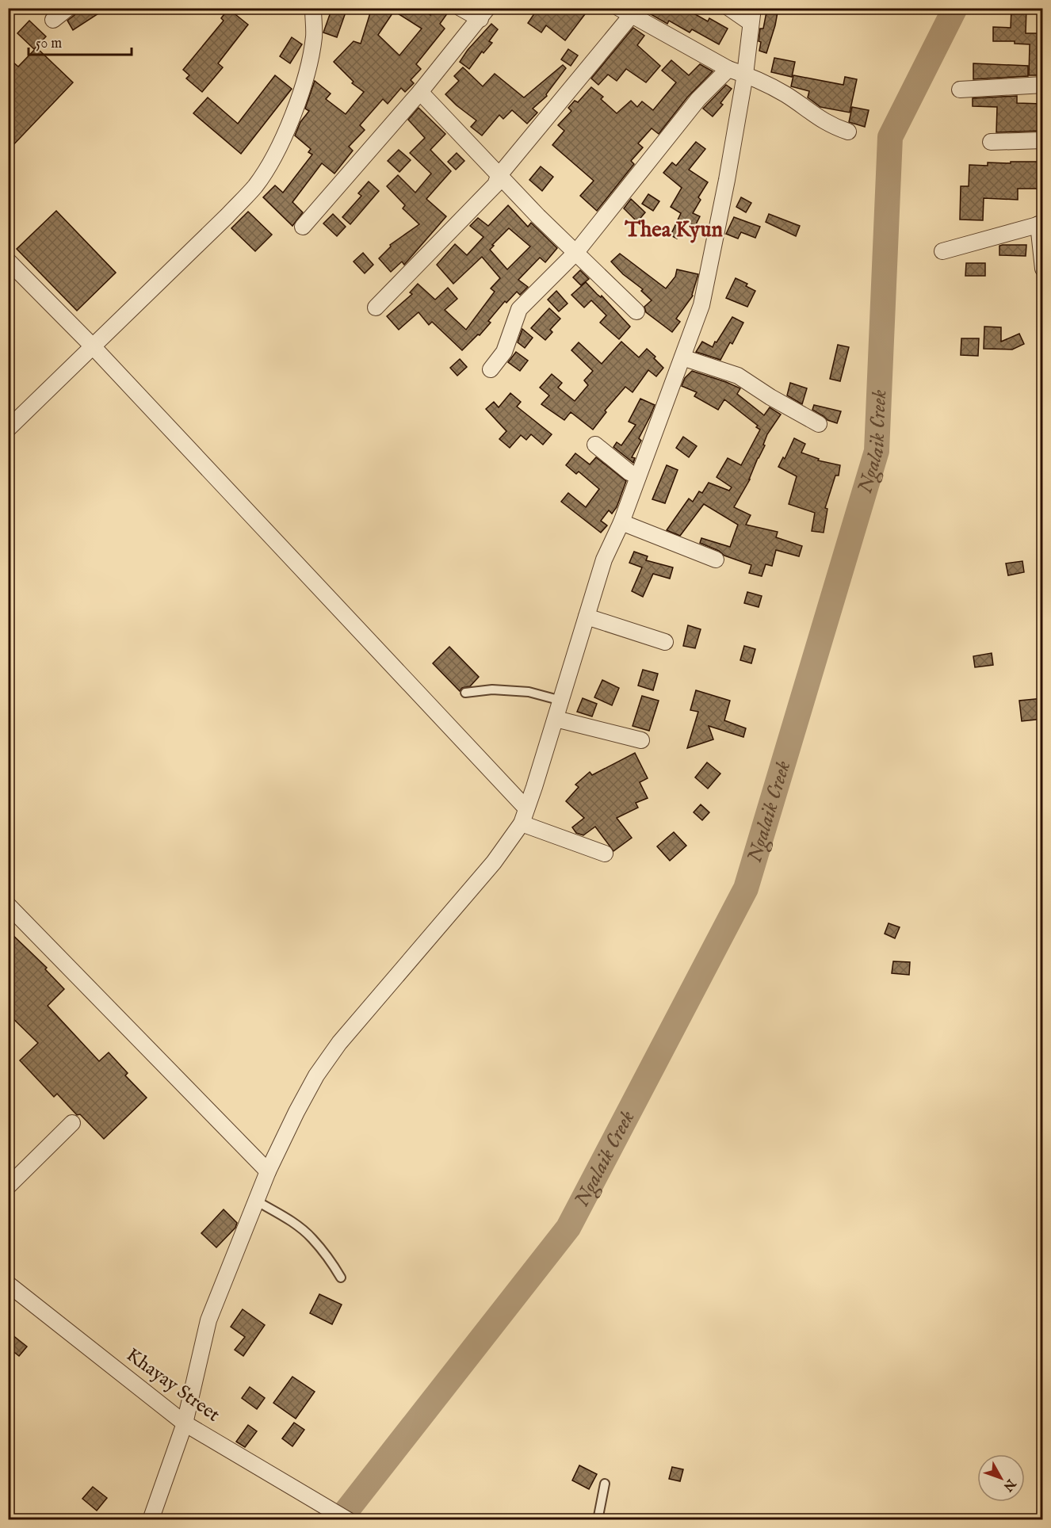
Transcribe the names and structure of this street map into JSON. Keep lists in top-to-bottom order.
{
  "streets": {
    "street": ["Khayay Street"]
  },
  "districts": ["Thea Kyun"],
  "water": ["Ngalaik Creek"],
  "scale_bar": "50 m",
  "north": "bottom right"
}
